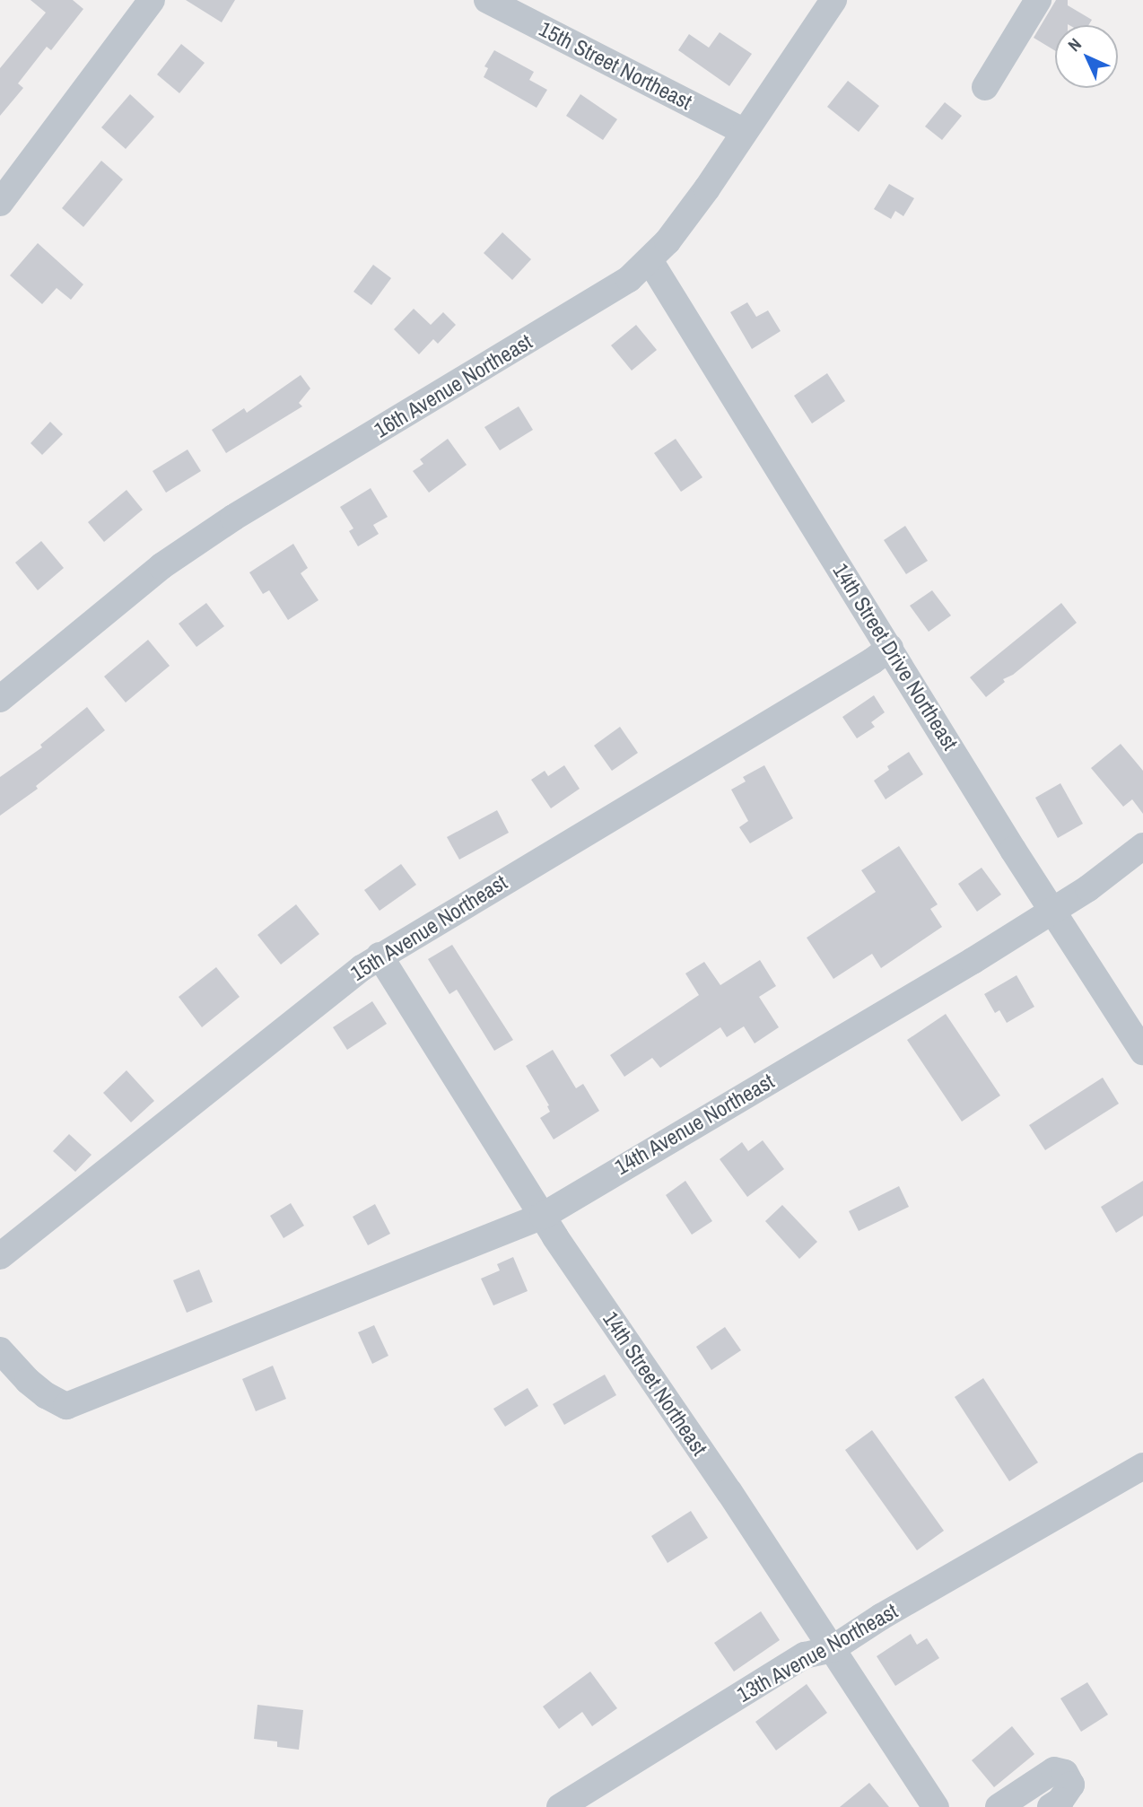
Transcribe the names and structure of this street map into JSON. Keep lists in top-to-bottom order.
{
  "streets": {
    "street": [
      "15th Street Northeast",
      "16th Avenue Northeast",
      "14th Street Drive Northeast",
      "15th Avenue Northeast",
      "14th Avenue Northeast",
      "14th Street Northeast",
      "13th Avenue Northeast"
    ]
  },
  "crossings": [
    ["15th Street Northeast", "16th Avenue Northeast"],
    ["16th Avenue Northeast", "14th Street Drive Northeast"],
    ["14th Street Drive Northeast", "15th Avenue Northeast"],
    ["14th Street Drive Northeast", "14th Avenue Northeast"],
    ["15th Avenue Northeast", "14th Street Northeast"],
    ["14th Avenue Northeast", "14th Street Northeast"],
    ["14th Street Northeast", "13th Avenue Northeast"]
  ],
  "north": "top left"
}
